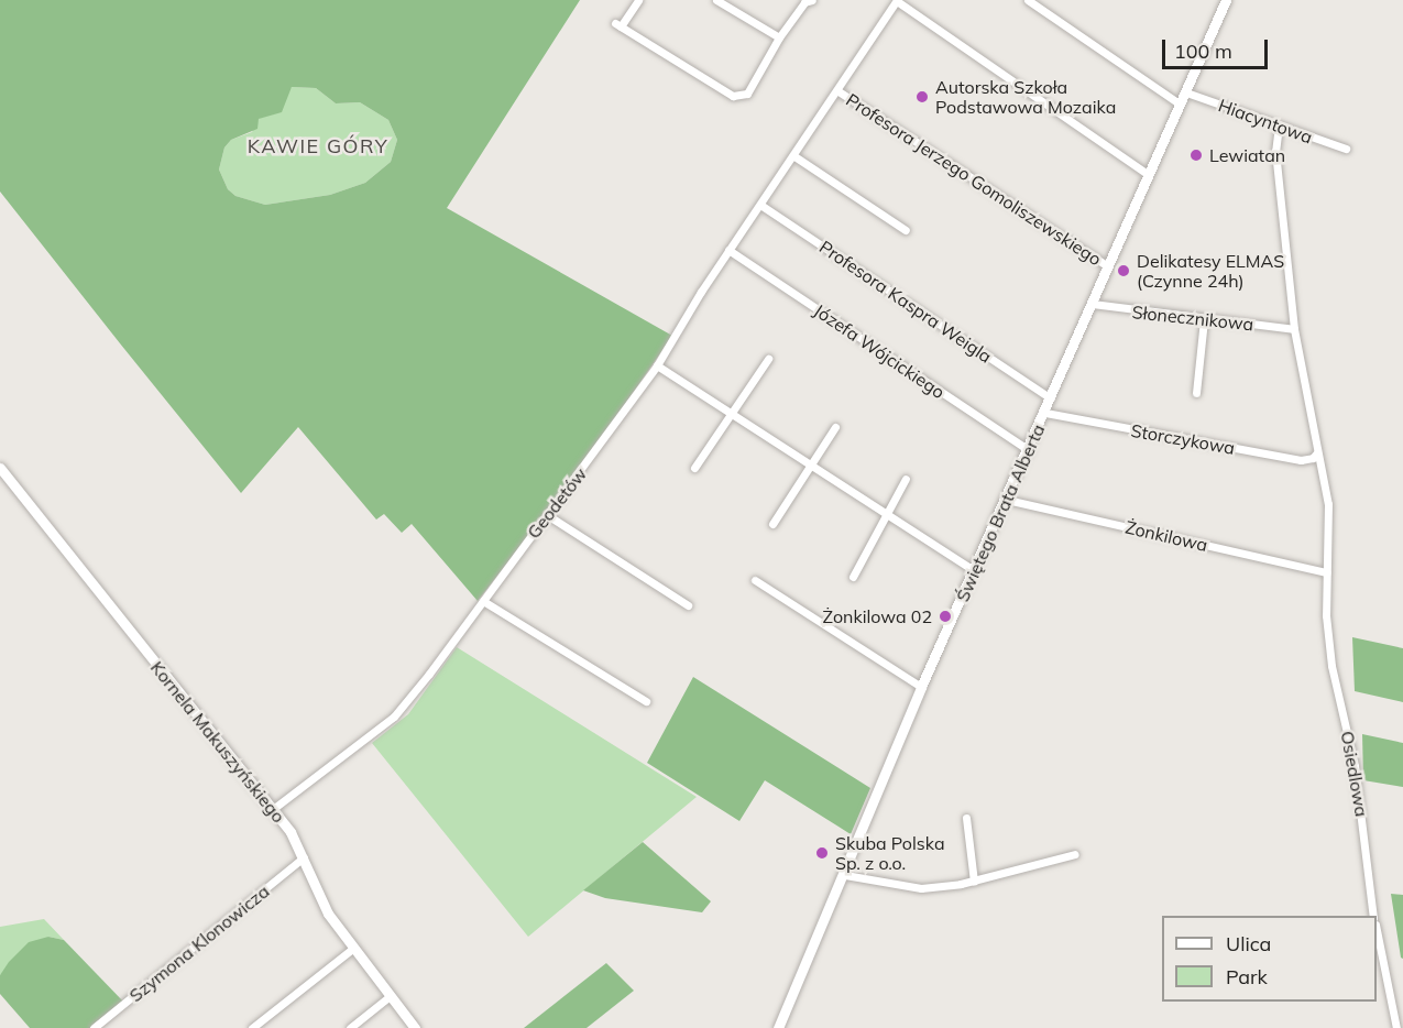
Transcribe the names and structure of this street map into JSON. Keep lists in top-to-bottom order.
{
  "streets": {
    "street": [
      "Hiacyntowa",
      "Profesora Jerzego Gomoliszewskiego",
      "Profesora Kaspra Weigla",
      "Słonecznikowa",
      "Józefa Wójcickiego",
      "Storczykowa",
      "Geodetów",
      "Świętego Brata Alberta",
      "Żonkilowa",
      "Kornela Makuszyńskiego",
      "Osiedlowa",
      "Szymona Klonowicza"
    ]
  },
  "crossings": [
    ["Hiacyntowa", "Świętego Brata Alberta"],
    ["Hiacyntowa", "Osiedlowa"],
    ["Profesora Jerzego Gomoliszewskiego", "Geodetów"],
    ["Profesora Jerzego Gomoliszewskiego", "Świętego Brata Alberta"],
    ["Profesora Kaspra Weigla", "Geodetów"],
    ["Profesora Kaspra Weigla", "Świętego Brata Alberta"],
    ["Słonecznikowa", "Świętego Brata Alberta"],
    ["Słonecznikowa", "Osiedlowa"],
    ["Józefa Wójcickiego", "Geodetów"],
    ["Józefa Wójcickiego", "Świętego Brata Alberta"],
    ["Storczykowa", "Świętego Brata Alberta"],
    ["Storczykowa", "Osiedlowa"],
    ["Geodetów", "Kornela Makuszyńskiego"],
    ["Świętego Brata Alberta", "Żonkilowa"],
    ["Żonkilowa", "Osiedlowa"],
    ["Kornela Makuszyńskiego", "Szymona Klonowicza"]
  ],
  "districts": ["KAWIE GÓRY"],
  "places": [
    "Autorska Szkoła Podstawowa Mozaika",
    "Lewiatan",
    "Delikatesy ELMAS (Czynne 24h)",
    "Żonkilowa 02",
    "Skuba Polska Sp. z o.o."
  ],
  "legend": ["Ulica", "Park"],
  "scale_bar": "100 m"
}
